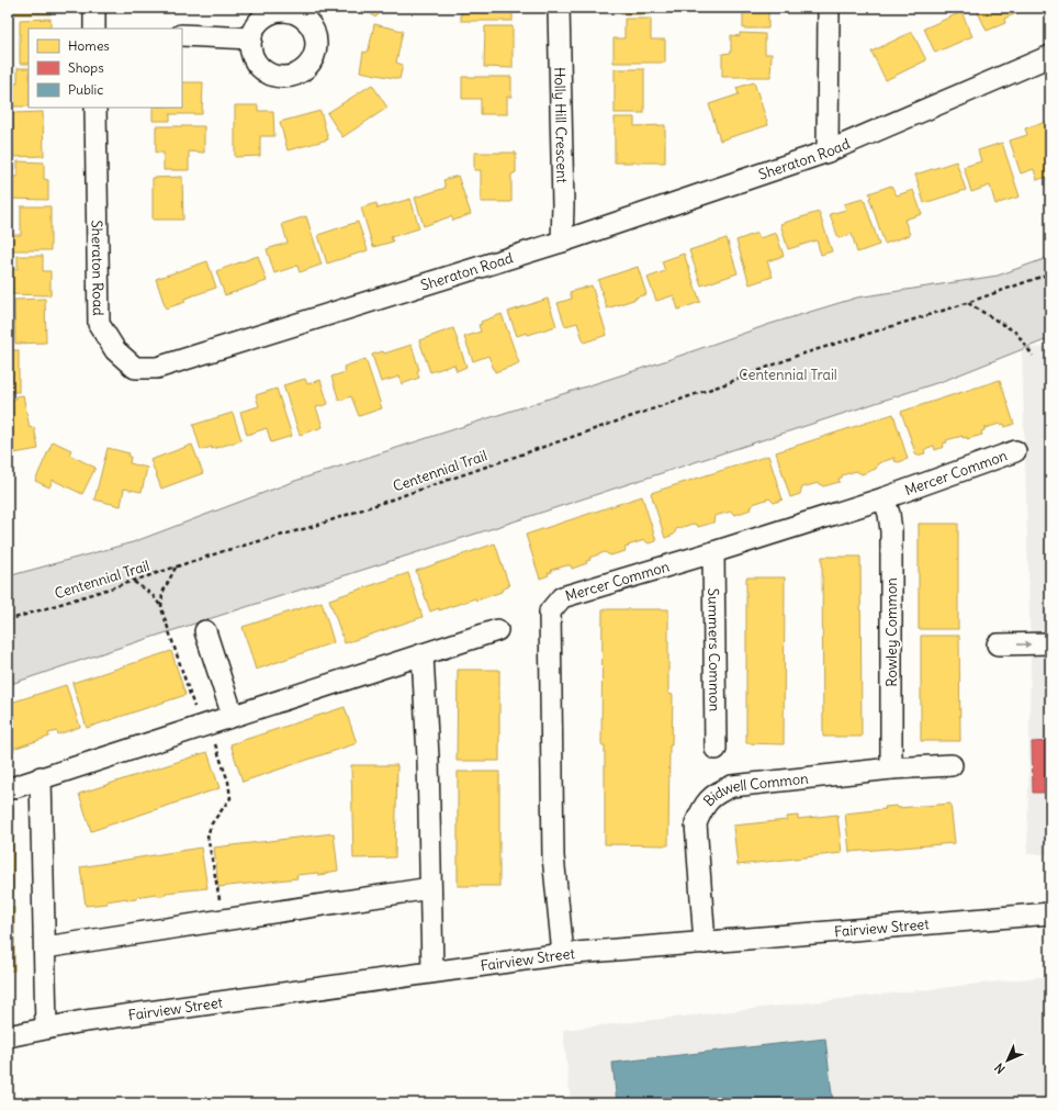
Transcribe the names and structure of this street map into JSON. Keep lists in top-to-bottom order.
{
  "streets": {
    "street": [
      "Holly Hill Crescent",
      "Sheraton Road",
      "Mercer Common",
      "Rowley Common",
      "Summers Common",
      "Bidwell Common",
      "Fairview Street"
    ],
    "path": ["Centennial Trail"]
  },
  "crossings": [
    ["Holly Hill Crescent", "Sheraton Road"],
    ["Mercer Common", "Rowley Common"],
    ["Mercer Common", "Summers Common"],
    ["Mercer Common", "Fairview Street"],
    ["Rowley Common", "Bidwell Common"],
    ["Bidwell Common", "Fairview Street"]
  ],
  "parks": ["Centennial Trail"],
  "legend": ["Homes", "Shops", "Public"],
  "north": "bottom left"
}
